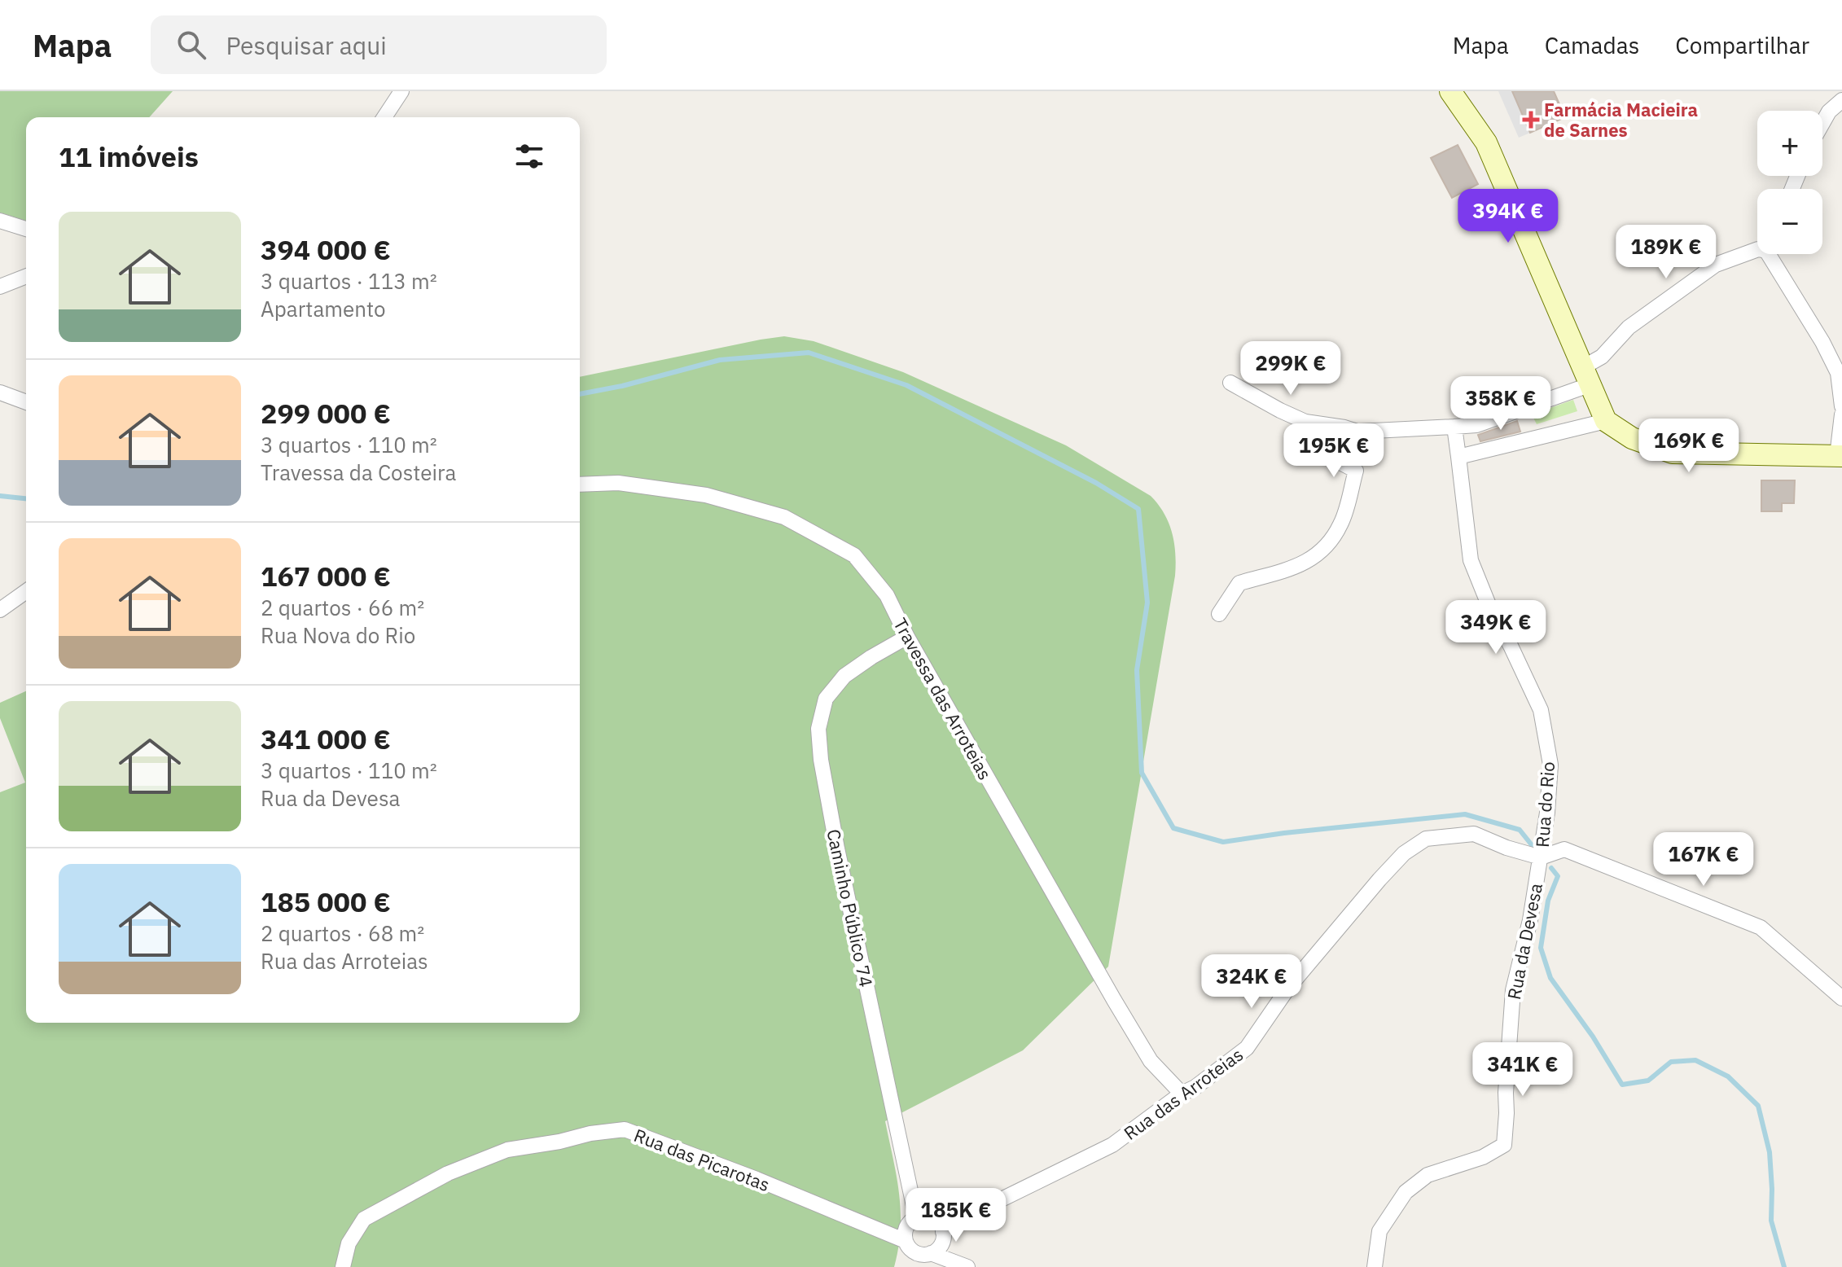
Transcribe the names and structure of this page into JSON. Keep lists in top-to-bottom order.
{
  "streets": {
    "street": [
      "Travessa das Arroteias",
      "Rua do Rio",
      "Caminho Público 74",
      "Rua da Devesa",
      "Rua das Arroteias",
      "Rua das Picarotas"
    ]
  },
  "crossings": [
    ["Travessa das Arroteias", "Caminho Público 74"],
    ["Travessa das Arroteias", "Rua das Arroteias"],
    ["Rua do Rio", "Rua da Devesa"],
    ["Rua do Rio", "Rua das Arroteias"],
    ["Caminho Público 74", "Rua das Arroteias"],
    ["Caminho Público 74", "Rua das Picarotas"],
    ["Rua da Devesa", "Rua das Arroteias"],
    ["Rua das Arroteias", "Rua das Picarotas"]
  ],
  "places": {
    "health": ["Farmácia Macieira de Sarnes"]
  },
  "page": {
    "header": "Mapa",
    "search": "Pesquisar aqui",
    "nav": ["Mapa", "Camadas", "Compartilhar"],
    "map_buttons": ["+", "−"],
    "heading": "11 imóveis",
    "price": [
      "394K €",
      "189K €",
      "299K €",
      "358K €",
      "169K €",
      "195K €",
      "349K €",
      "167K €",
      "324K €",
      "341K €",
      "185K €"
    ],
    "list": [
      {
        "name": "394 000 €",
        "note": "3 quartos · 113 m² · Apartamento"
      },
      {
        "name": "299 000 €",
        "note": "3 quartos · 110 m² · Travessa da Costeira"
      },
      {
        "name": "167 000 €",
        "note": "2 quartos · 66 m² · Rua Nova do Rio"
      },
      {
        "name": "341 000 €",
        "note": "3 quartos · 110 m² · Rua da Devesa"
      },
      {
        "name": "185 000 €",
        "note": "2 quartos · 68 m² · Rua das Arroteias"
      }
    ]
  }
}
